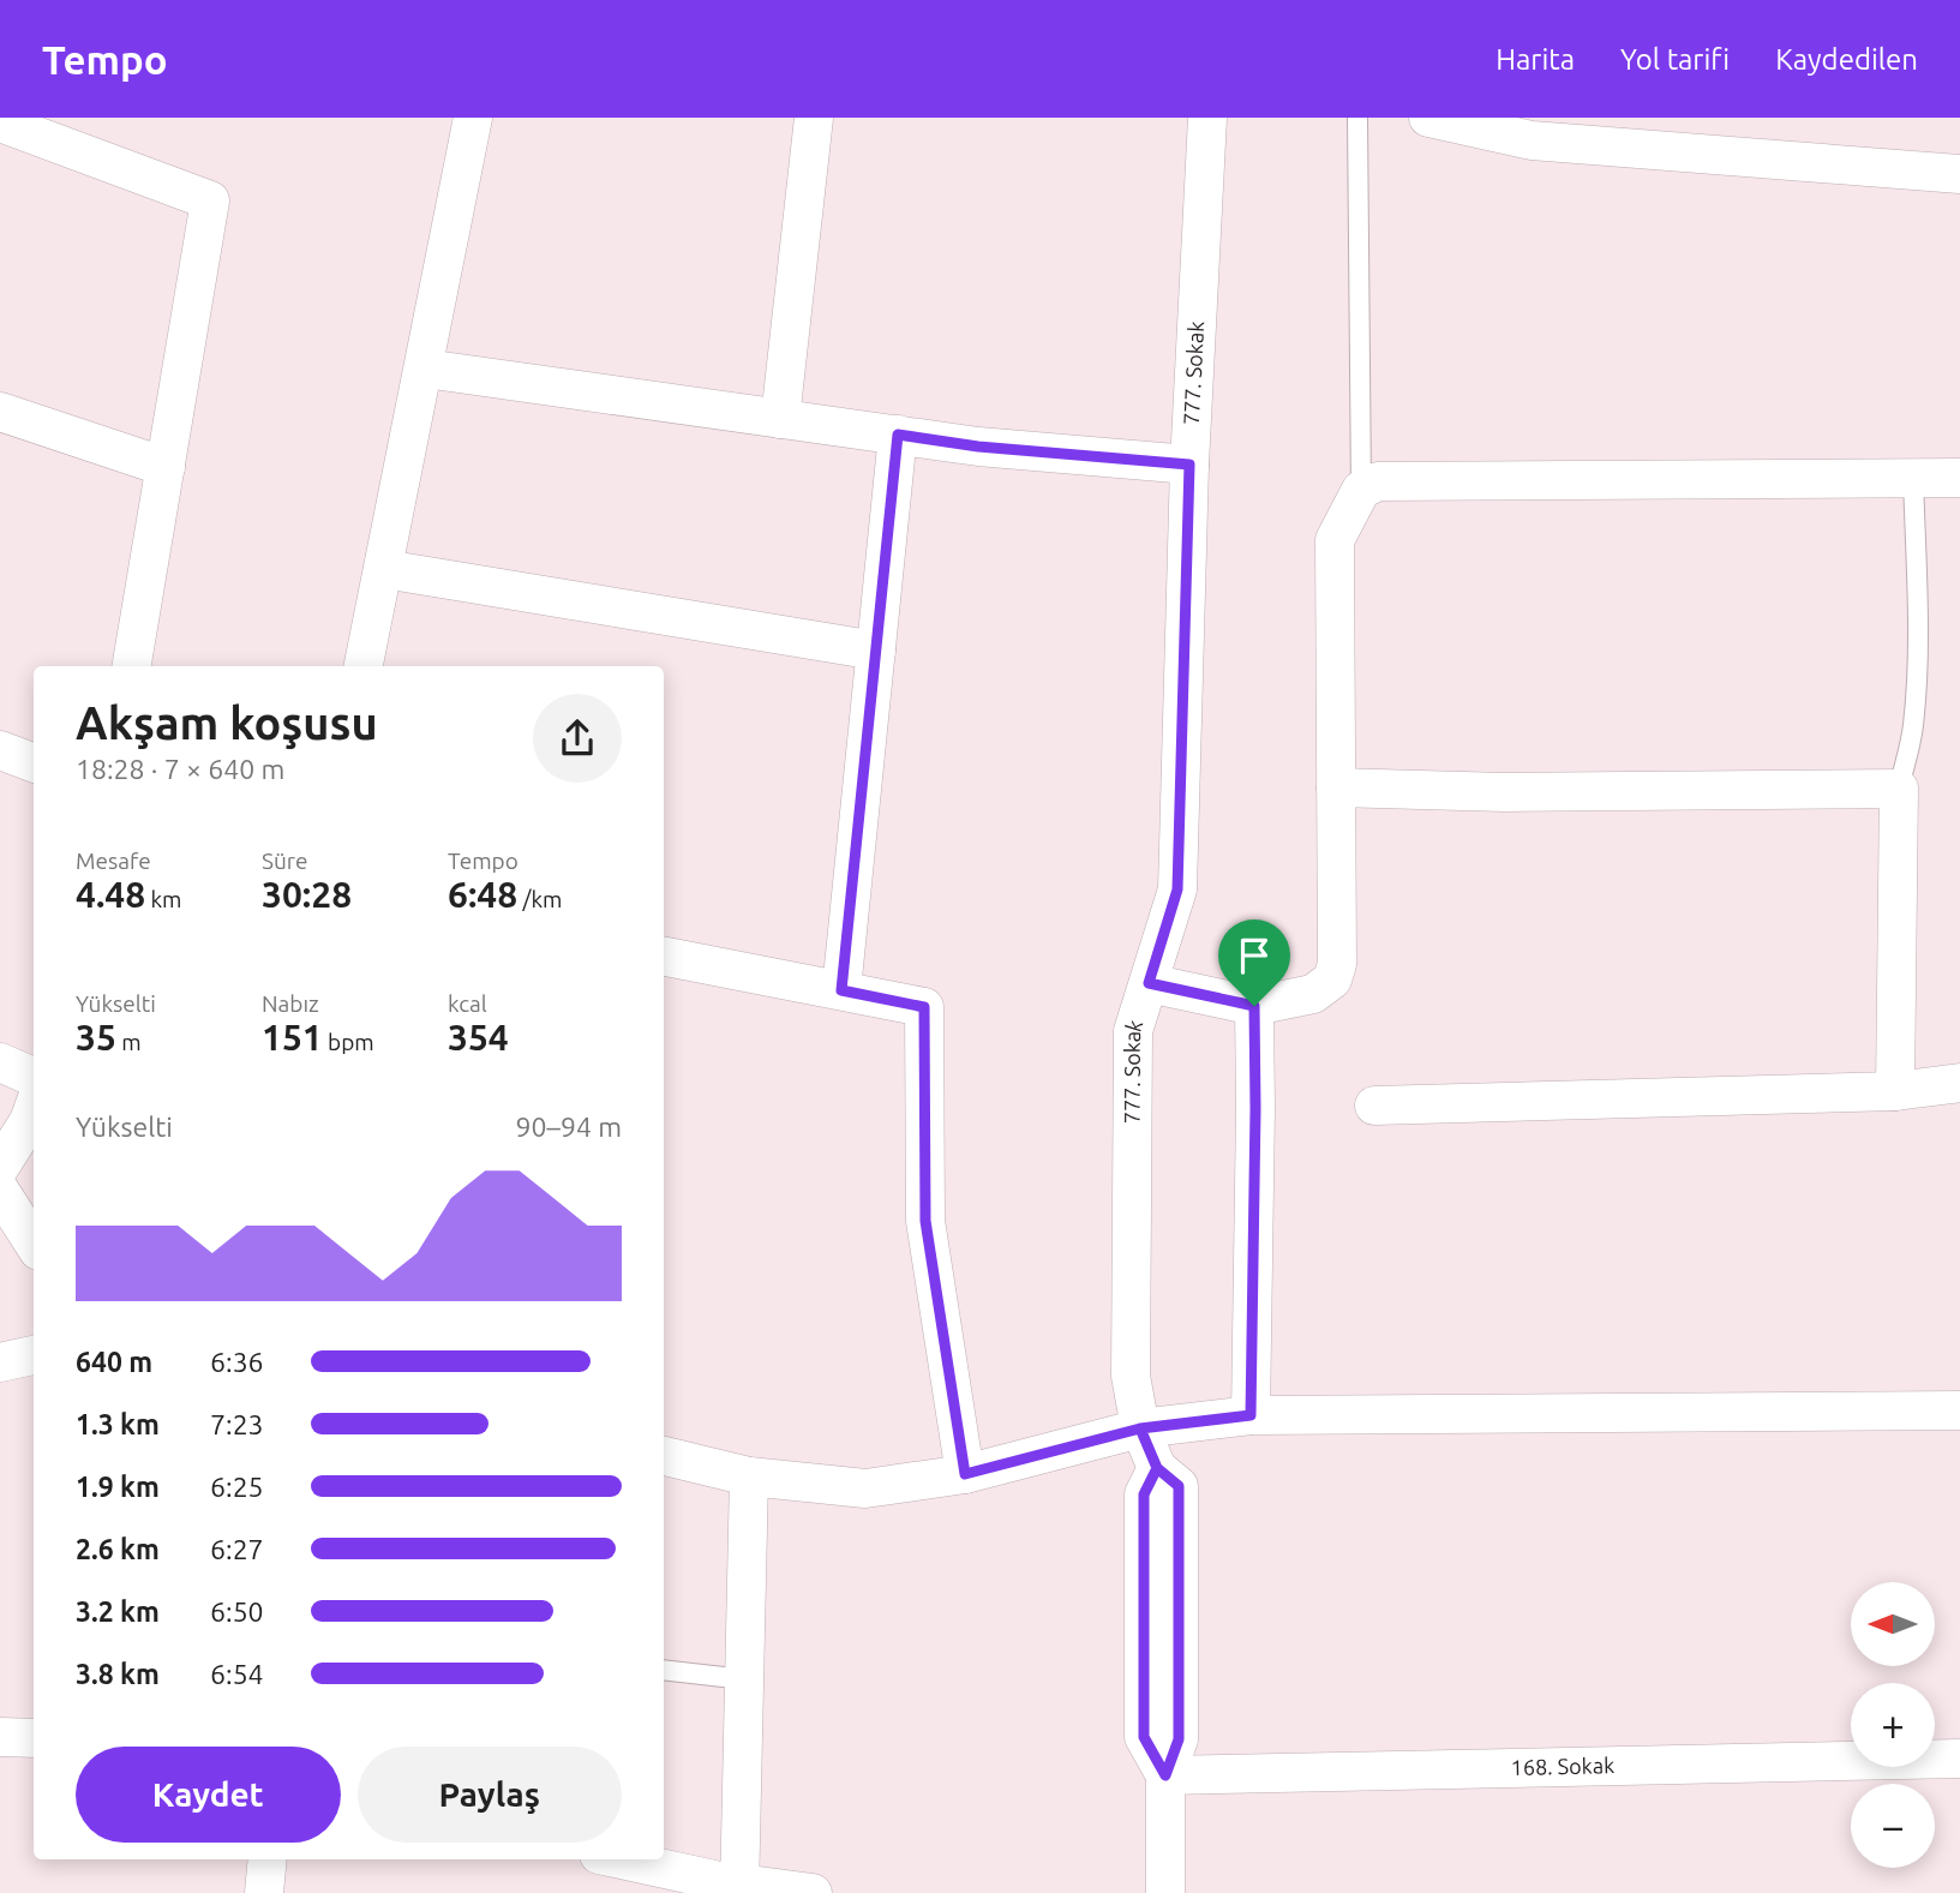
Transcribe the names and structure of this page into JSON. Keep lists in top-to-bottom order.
{
  "streets": {
    "street": ["777. Sokak", "168. Sokak"]
  },
  "crossings": [
    ["777. Sokak", "168. Sokak"]
  ],
  "north": "left",
  "page": {
    "header": "Tempo",
    "nav": ["Harita", "Yol tarifi", "Kaydedilen"],
    "heading": ["Akşam koşusu", "18:28 · 7 × 640 m"],
    "stats": [
      ["Mesafe", "4.48 km"],
      ["Süre", "30:28"],
      ["Tempo", "6:48 /km"],
      ["Yükselti", "35 m"],
      ["Nabız", "151 bpm"],
      ["kcal", "354"]
    ],
    "chart": ["Yükselti", "90–94 m"],
    "list": [
      {
        "name": "640 m",
        "note": "6:36"
      },
      {
        "name": "1.3 km",
        "note": "7:23"
      },
      {
        "name": "1.9 km",
        "note": "6:25"
      },
      {
        "name": "2.6 km",
        "note": "6:27"
      },
      {
        "name": "3.2 km",
        "note": "6:50"
      },
      {
        "name": "3.8 km",
        "note": "6:54"
      }
    ],
    "map_buttons": ["+", "−"],
    "buttons": ["Kaydet", "Paylaş"]
  }
}
